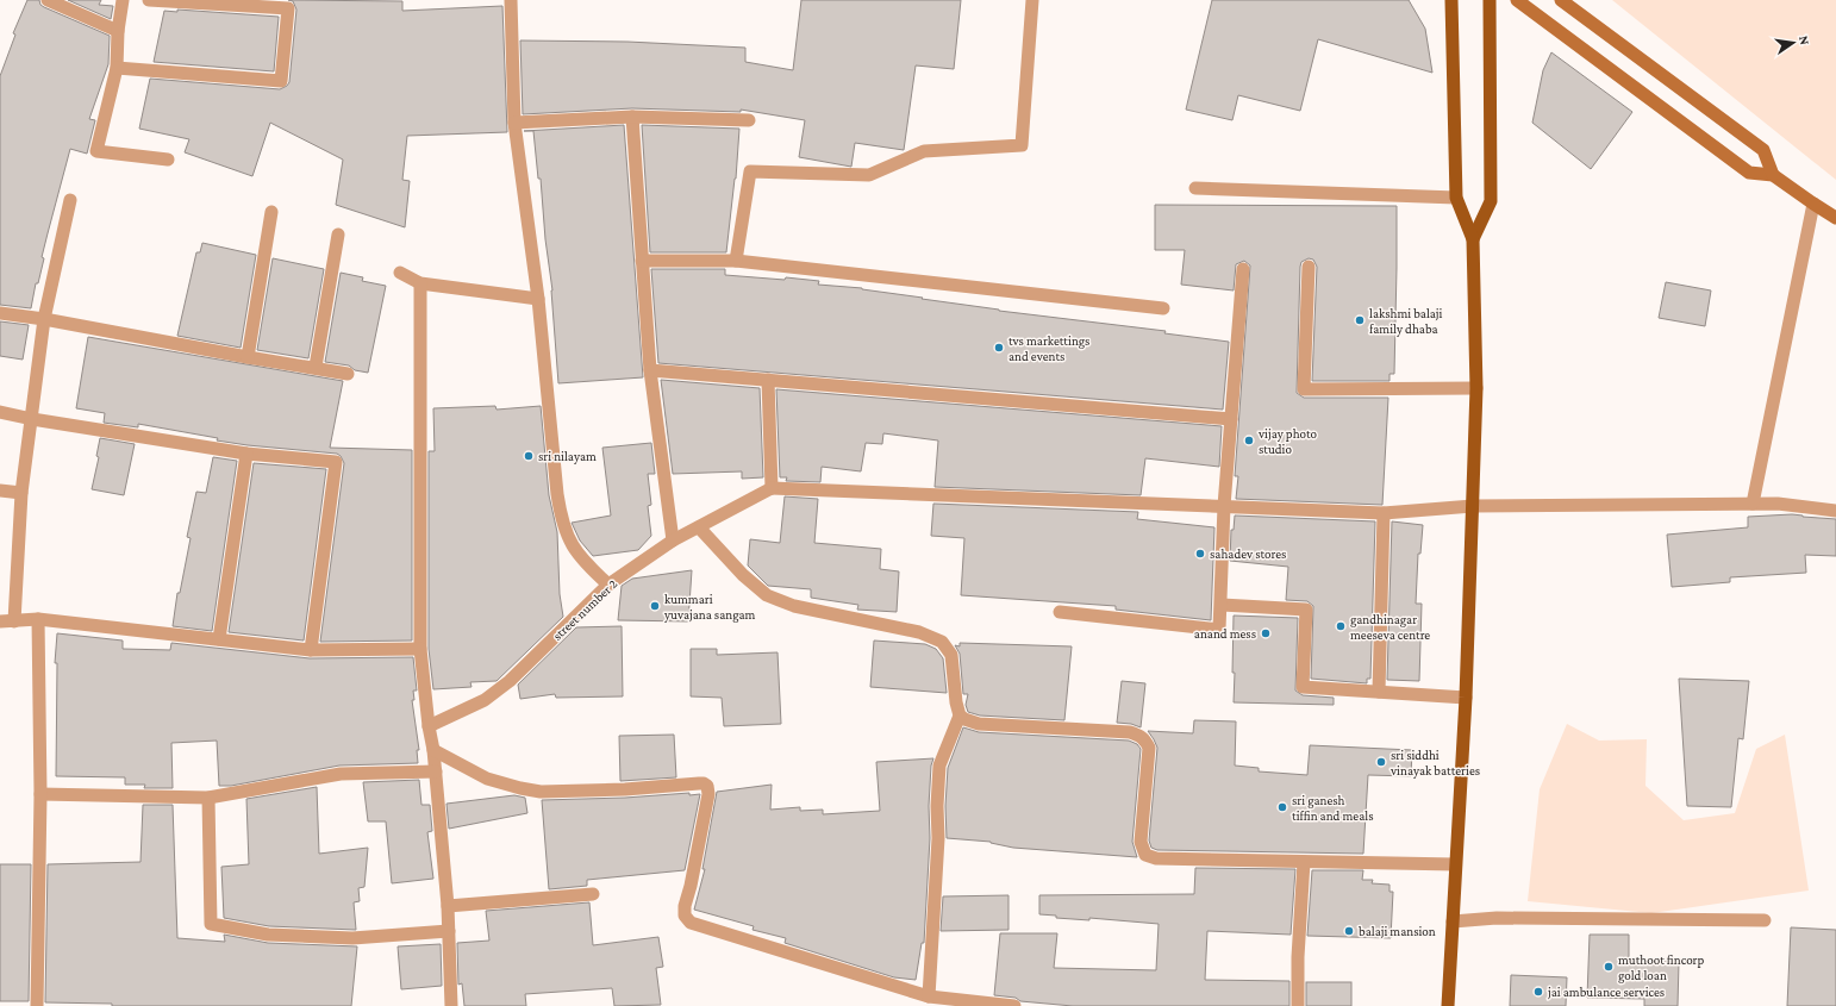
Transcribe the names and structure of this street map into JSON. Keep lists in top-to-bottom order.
{
  "streets": {
    "street": ["street number 2"]
  },
  "places": [
    "lakshmi balaji family dhaba",
    "tvs markettings and events",
    "vijay photo studio",
    "sri nilayam",
    "sahadev stores",
    "kummari yuvajana sangam",
    "gandhinagar meeseva centre",
    "anand mess",
    "sri siddhi vinayak batteries",
    "sri ganesh tiffin and meals",
    "balaji mansion",
    "muthoot fincorp gold loan",
    "jai ambulance services"
  ],
  "north": "right"
}
